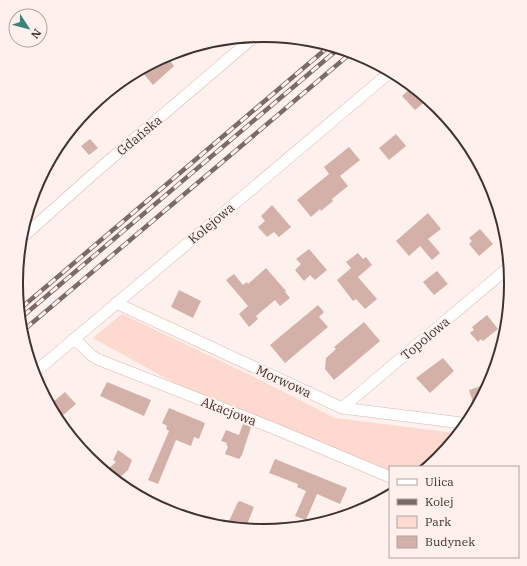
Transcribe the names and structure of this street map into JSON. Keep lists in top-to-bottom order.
{
  "streets": {
    "street": [
      "Gdańska",
      "Kolejowa",
      "Topolowa",
      "Morwowa",
      "Akacjowa"
    ]
  },
  "crossings": [
    ["Kolejowa", "Morwowa"],
    ["Kolejowa", "Akacjowa"],
    ["Topolowa", "Morwowa"]
  ],
  "legend": [
    "Ulica",
    "Kolej",
    "Park",
    "Budynek"
  ],
  "north": "bottom right"
}
